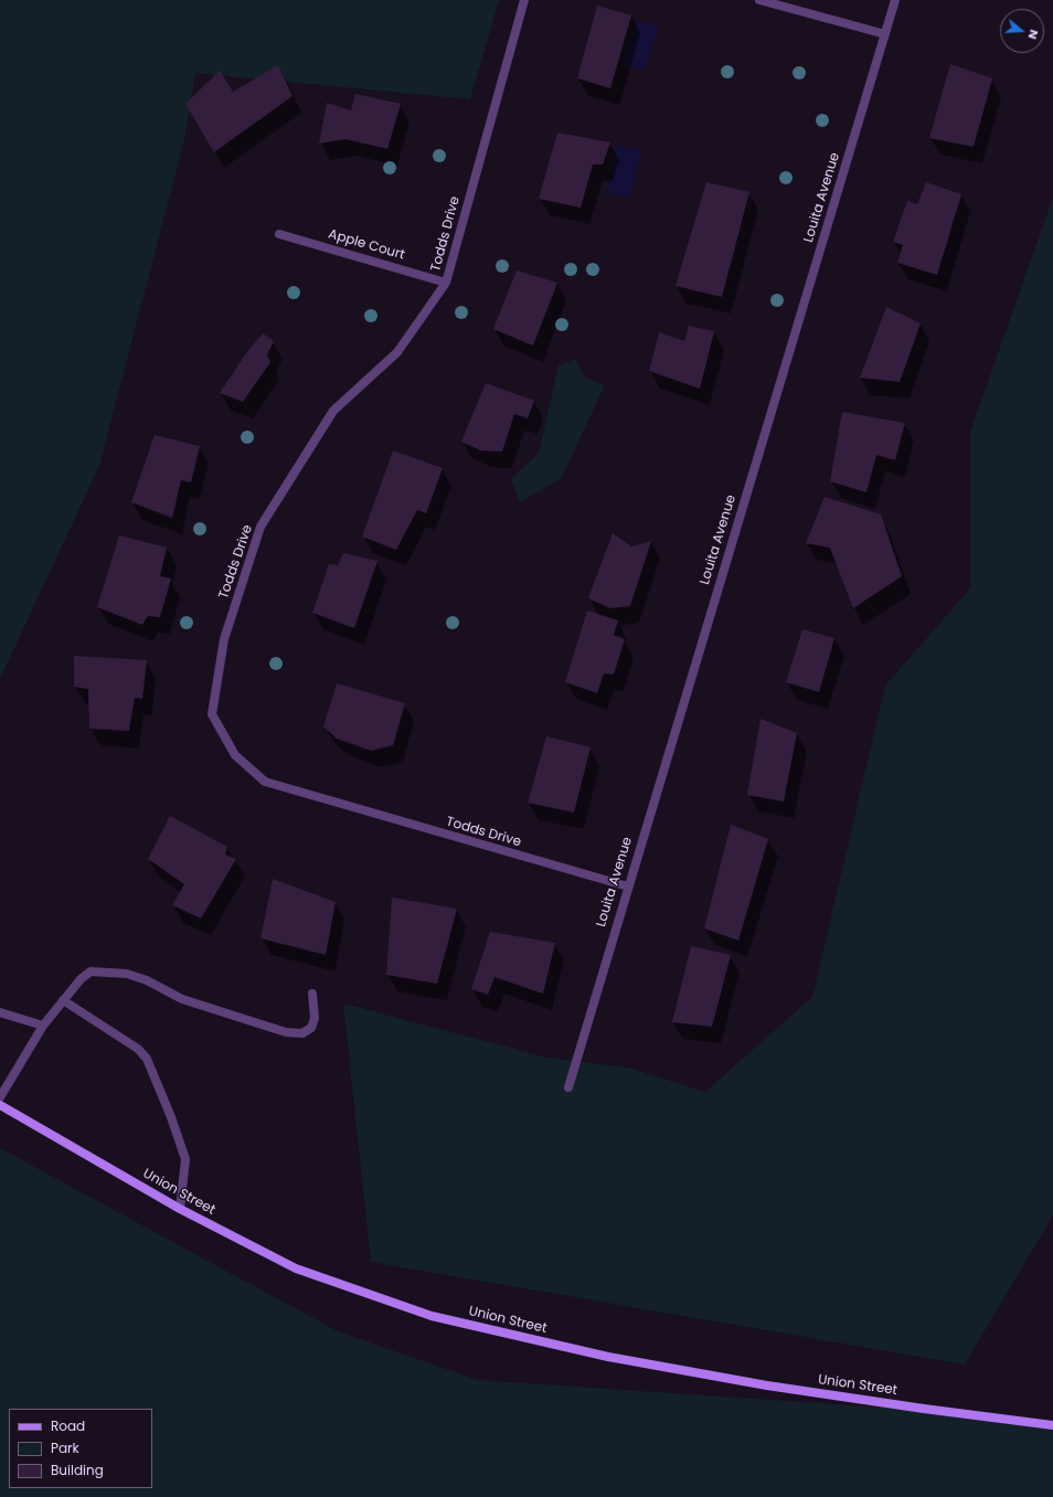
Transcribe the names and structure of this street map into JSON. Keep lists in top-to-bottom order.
{
  "streets": {
    "street": [
      "Louita Avenue",
      "Todds Drive",
      "Apple Court",
      "Union Street"
    ]
  },
  "crossings": [
    ["Louita Avenue", "Todds Drive"],
    ["Todds Drive", "Apple Court"]
  ],
  "legend": ["Road", "Park", "Building"],
  "north": "right"
}
